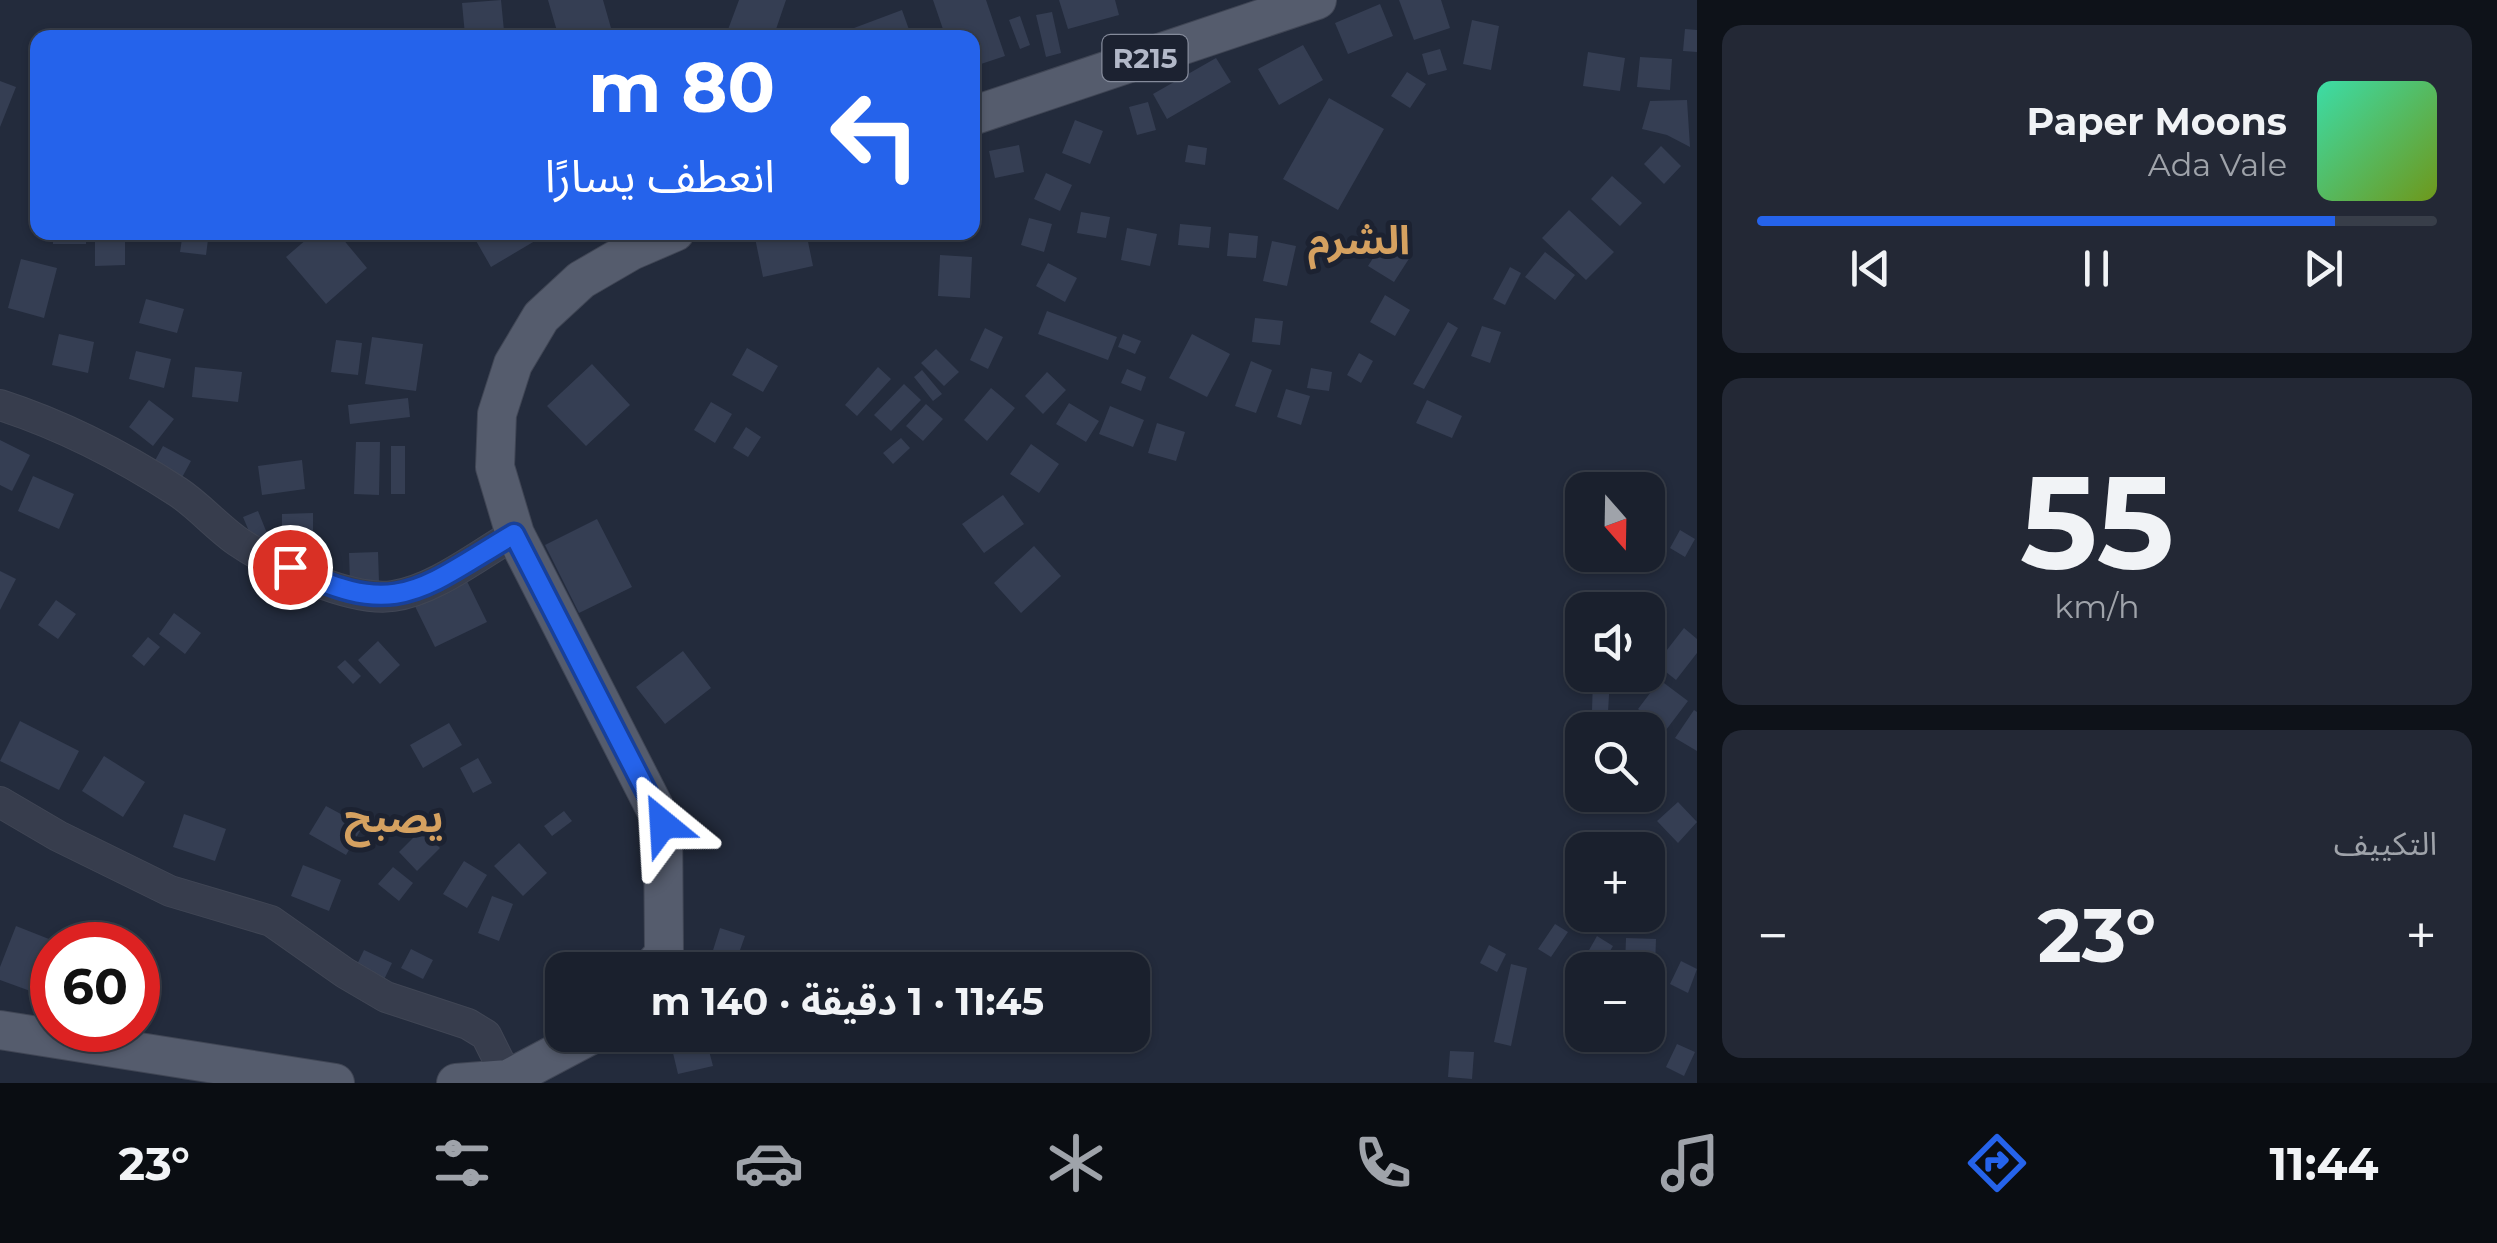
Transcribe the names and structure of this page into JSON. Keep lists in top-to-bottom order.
{
  "streets": {
    "main road": ["R215"]
  },
  "districts": ["الشرم", "يصبح"],
  "north": "bottom",
  "page": {
    "turn": ["80 m", "انعطف يسارًا"],
    "song": ["Paper Moons", "Ada Vale"],
    "tile": [
      ["55", "km/h"],
      "التكييف"
    ],
    "map_buttons": ["+", "−"],
    "heat": ["−", "23°", "+"],
    "limit": "60",
    "trip": "11:45 · 1 دقيقة · 140 m",
    "tabs": ["11:44", "23°"]
  }
}
